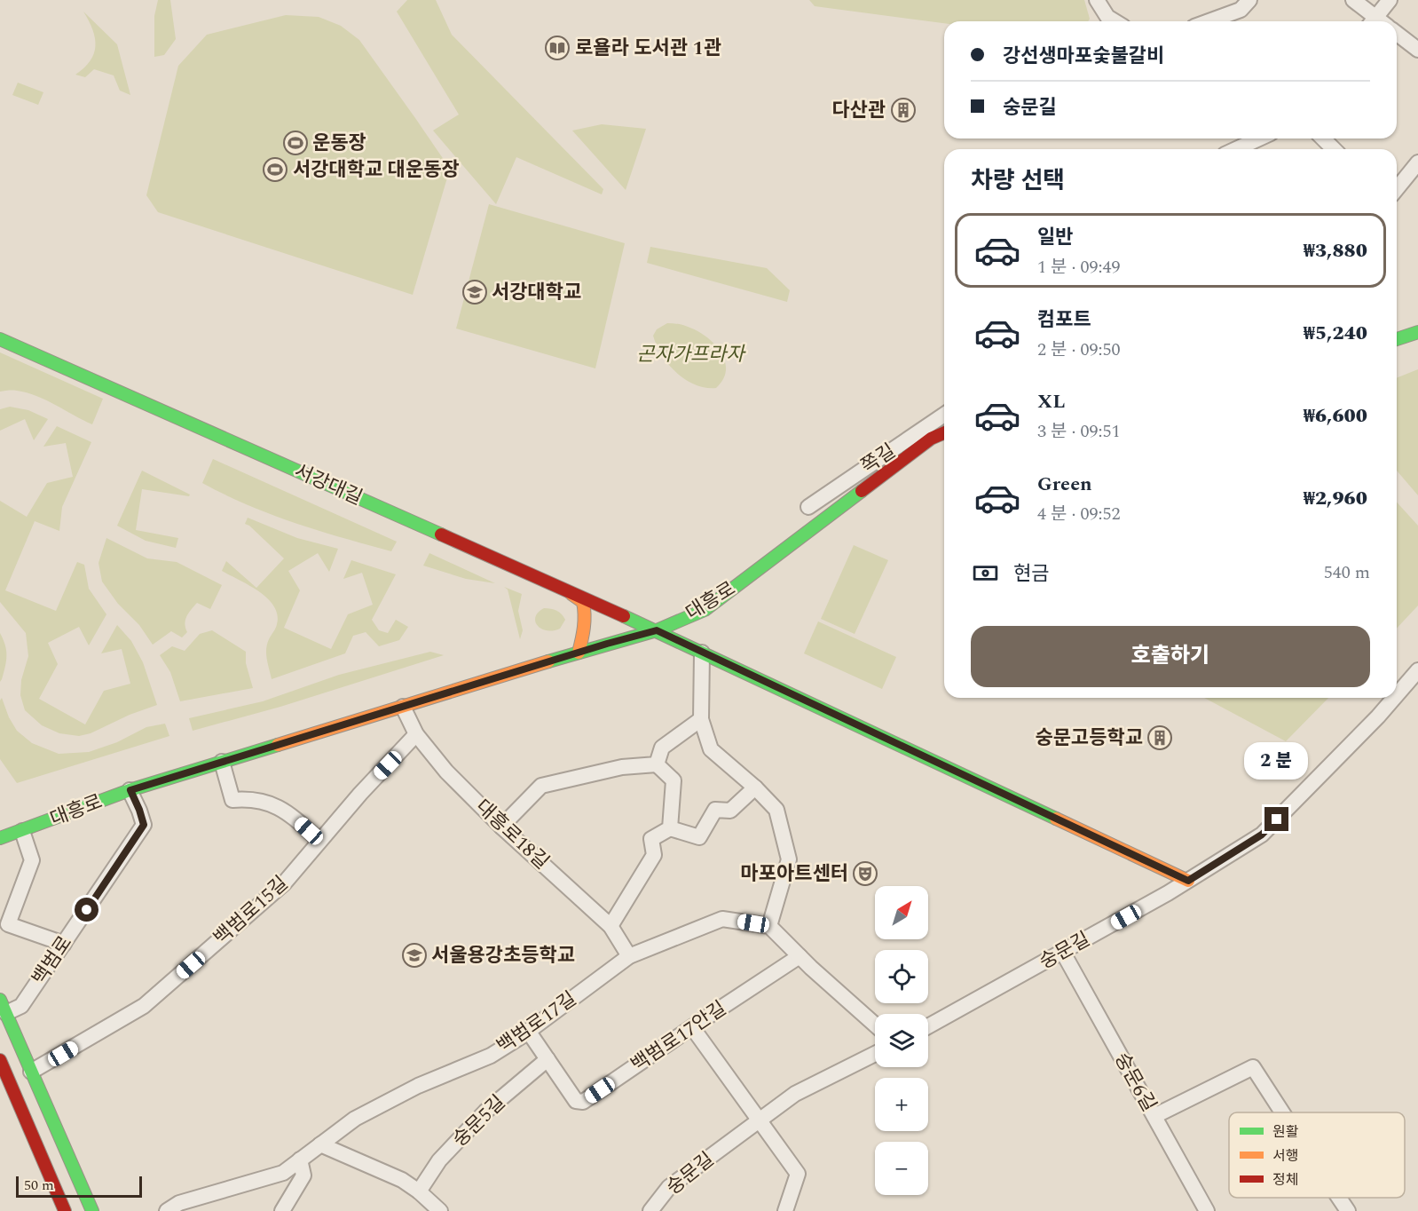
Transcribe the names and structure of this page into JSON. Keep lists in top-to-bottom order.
{
  "streets": {
    "main road": ["서강대길", "대흥로", "백범로"],
    "street": [
      "쪽길",
      "대흥로18길",
      "백범로15길",
      "숭문길",
      "백범로17길",
      "백범로17안길",
      "숭문6길",
      "숭문5길"
    ]
  },
  "crossings": [
    ["서강대길", "대흥로"],
    ["서강대길", "숭문길"],
    ["대흥로", "대흥로18길"],
    ["대흥로", "백범로"],
    ["대흥로18길", "백범로15길"],
    ["대흥로18길", "백범로17길"],
    ["백범로15길", "백범로"],
    ["숭문길", "숭문6길"],
    ["백범로17길", "백범로17안길"],
    ["백범로17안길", "숭문5길"]
  ],
  "parks": ["곤자가프라자"],
  "places": {
    "library": ["로욜라 도서관 1관"],
    "building": ["다산관", "숭문고등학교"],
    "sports": ["운동장", "서강대학교 대운동장"],
    "school or university": ["서강대학교", "서울용강초등학교"],
    "theatre": ["마포아트센터"]
  },
  "legend": ["원활", "서행", "정체"],
  "scale_bar": "50 m",
  "north": "top right",
  "page": {
    "banner": ["강선생마포숯불갈비", "숭문길"],
    "heading": "차량 선택",
    "list": [
      {
        "name": "일반",
        "note": "1 분 · 09:49",
        "value": "₩3,880"
      },
      {
        "name": "컴포트",
        "note": "2 분 · 09:50",
        "value": "₩5,240"
      },
      {
        "name": "XL",
        "note": "3 분 · 09:51",
        "value": "₩6,600"
      },
      {
        "name": "Green",
        "note": "4 분 · 09:52",
        "value": "₩2,960"
      }
    ],
    "pay": ["현금", "540 m"],
    "buttons": "호출하기",
    "bubble": "2 분",
    "map_buttons": ["+", "−"],
    "scale": "50 m"
  }
}
